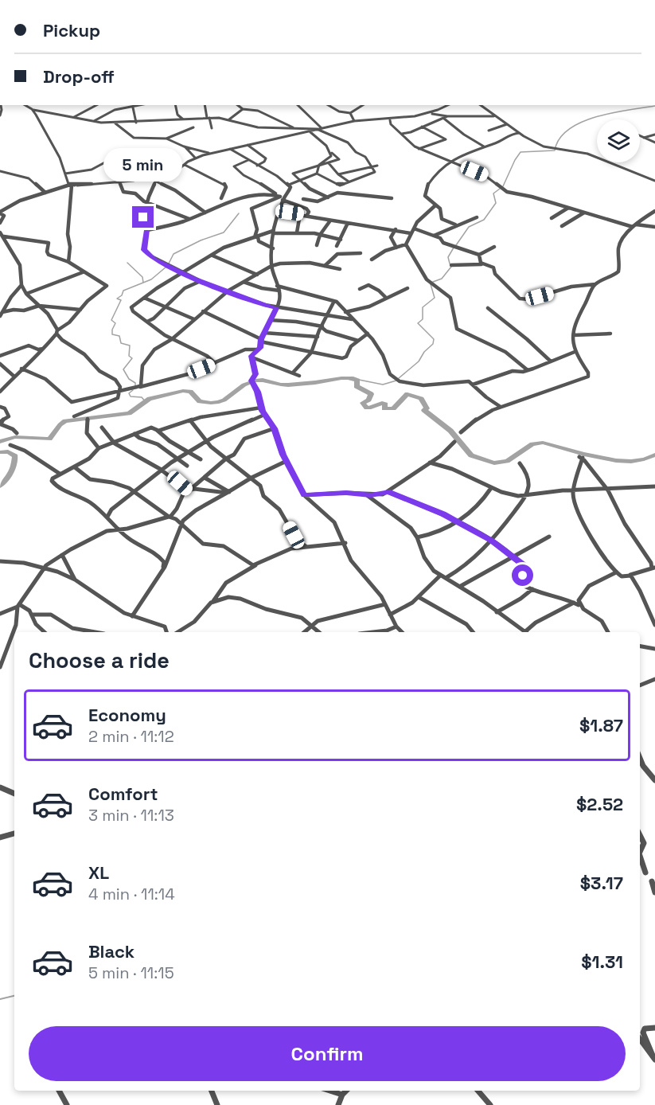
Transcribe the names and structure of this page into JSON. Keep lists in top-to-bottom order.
{
  "page": {
    "banner": ["Pickup", "Drop-off"],
    "bubble": "5 min",
    "heading": "Choose a ride",
    "list": [
      {
        "name": "Economy",
        "note": "2 min · 11:12",
        "value": "$1.87"
      },
      {
        "name": "Comfort",
        "note": "3 min · 11:13",
        "value": "$2.52"
      },
      {
        "name": "XL",
        "note": "4 min · 11:14",
        "value": "$3.17"
      },
      {
        "name": "Black",
        "note": "5 min · 11:15",
        "value": "$1.31"
      }
    ],
    "buttons": "Confirm"
  }
}
